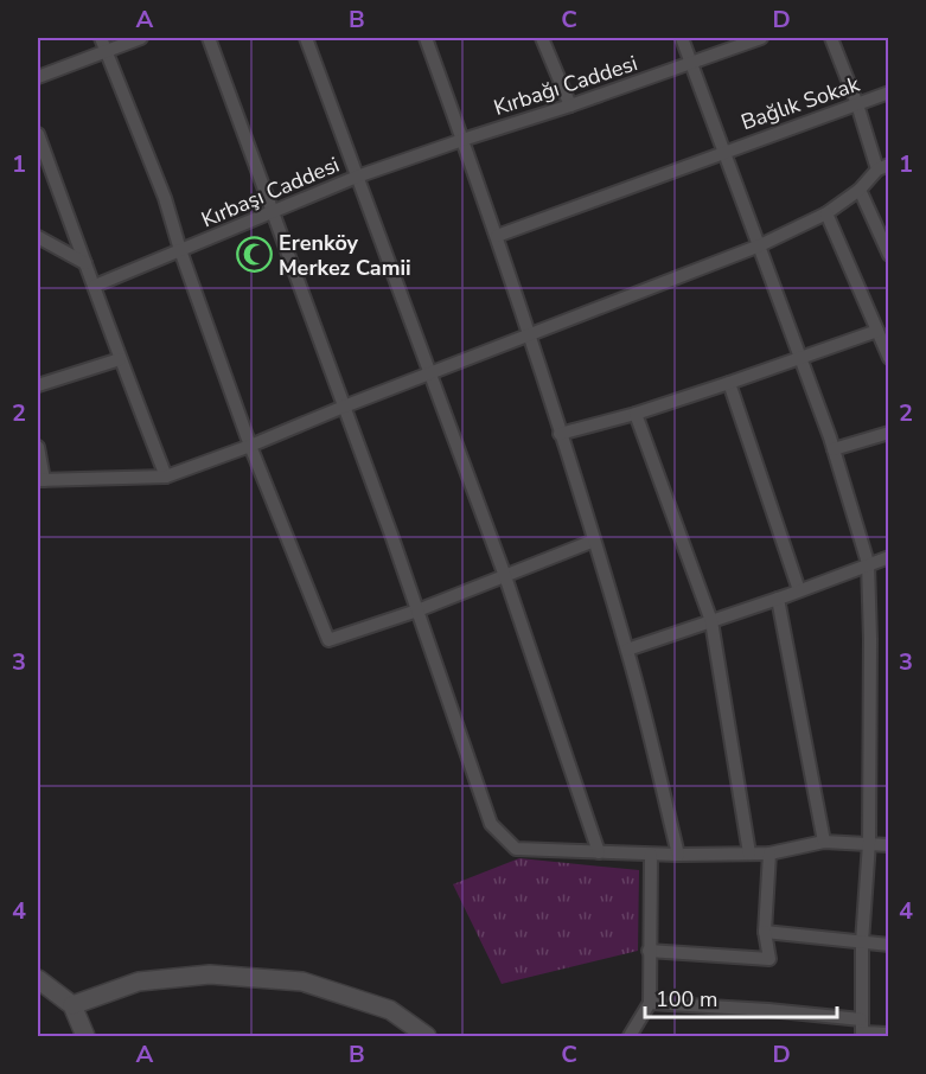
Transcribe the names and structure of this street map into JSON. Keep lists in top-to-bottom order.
{
  "streets": {
    "street": ["Kırbağı Caddesi", "Bağlık Sokak", "Kırbaşı Caddesi"]
  },
  "crossings": [
    ["Kırbağı Caddesi", "Kırbaşı Caddesi"]
  ],
  "places": {
    "mosque": ["Erenköy Merkez Camii"]
  },
  "scale_bar": "100 m",
  "grid": {
    "columns": [
      "A",
      "B",
      "C",
      "D"
    ],
    "rows": [
      "1",
      "2",
      "3",
      "4"
    ]
  }
}
